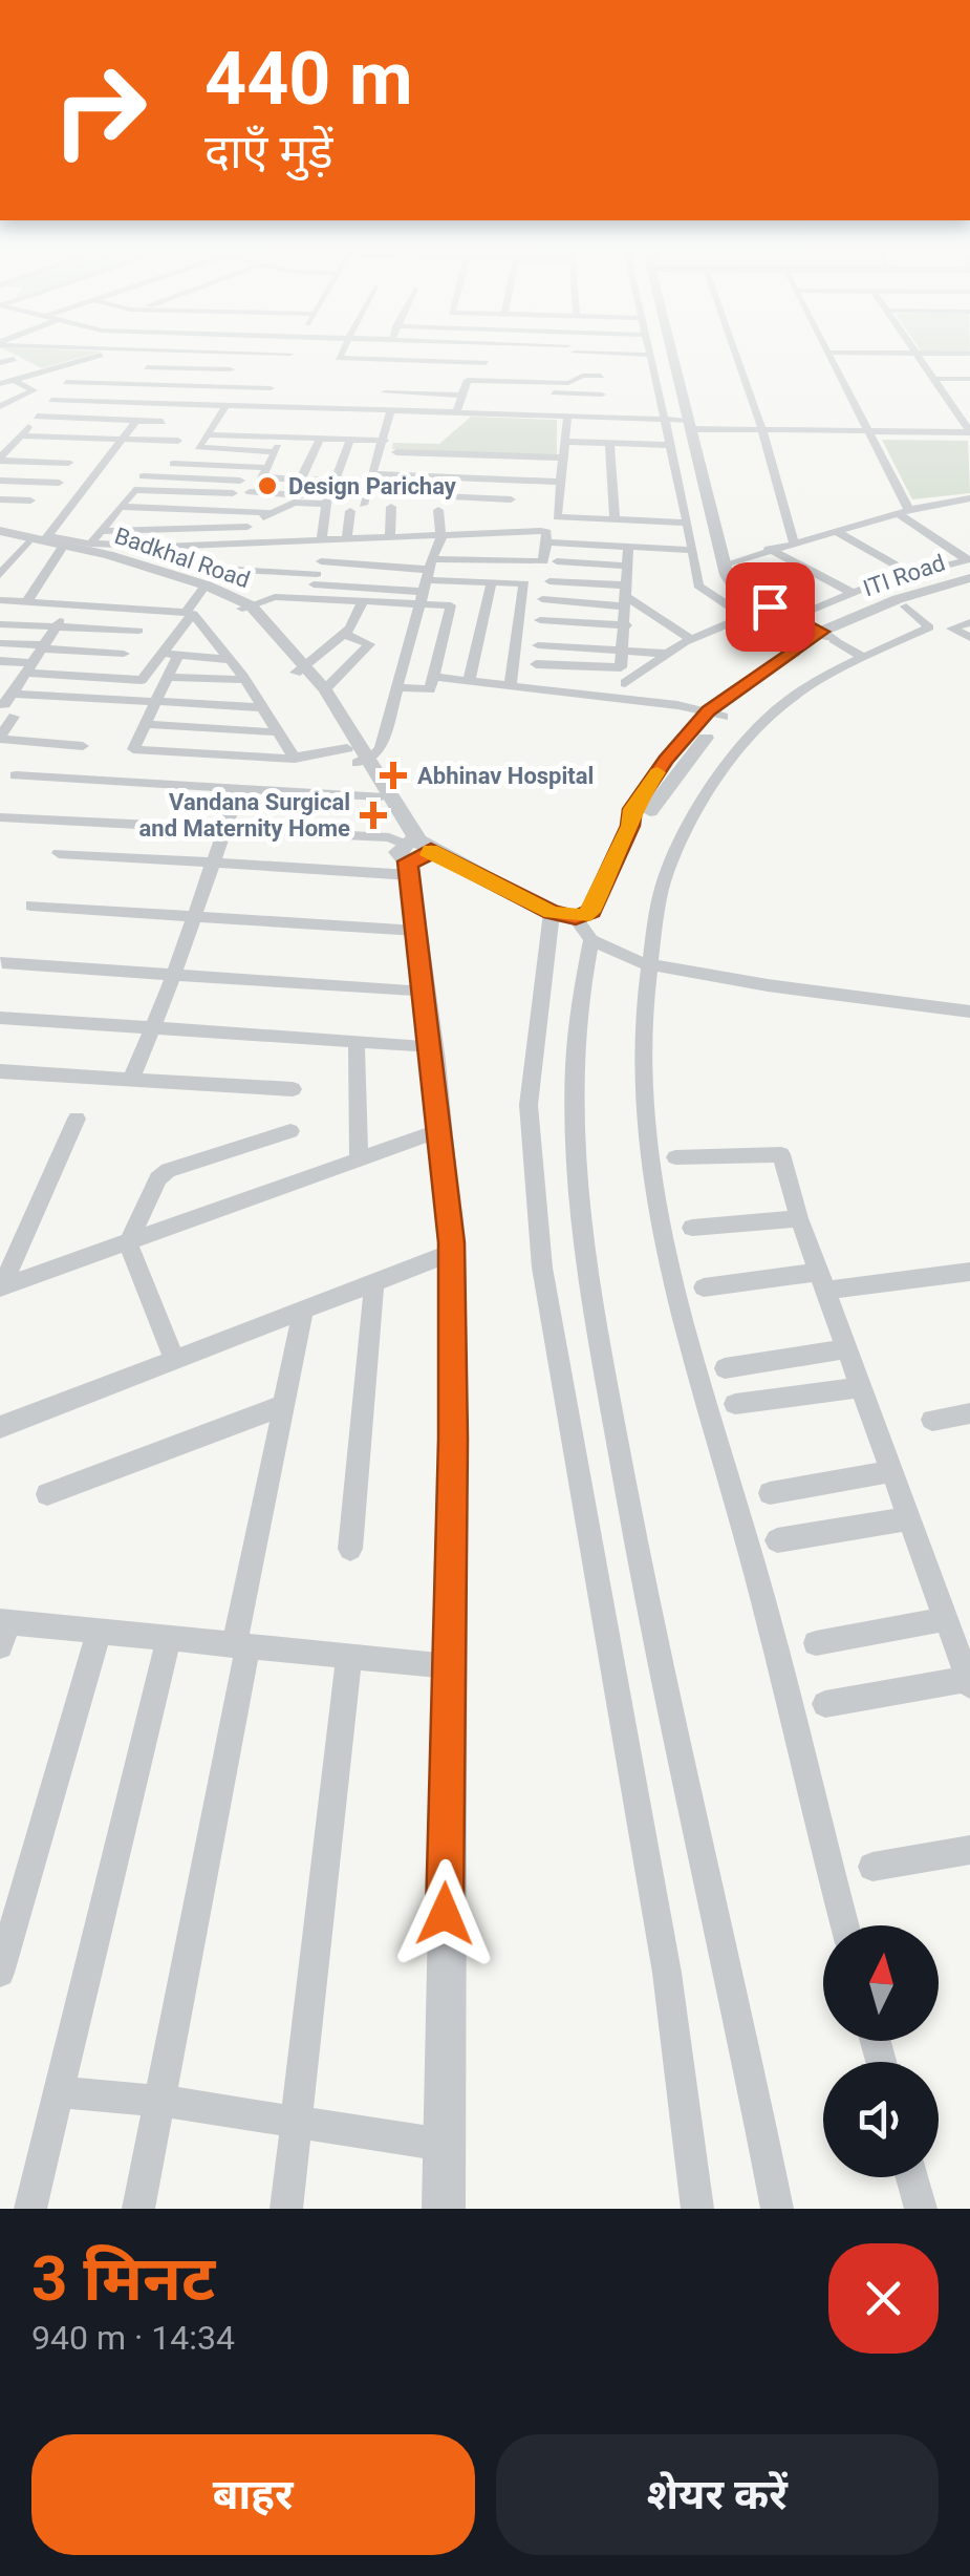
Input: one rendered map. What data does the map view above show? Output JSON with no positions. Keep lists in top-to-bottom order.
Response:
{
  "streets": {
    "street": ["Badkhal Road", "ITI Road"]
  },
  "places": {
    "other": ["Design Parichay"],
    "health": ["Abhinav Hospital", "Vandana Surgical and Maternity Home"]
  },
  "north": "top",
  "page": {
    "turn": ["440 m", "दाएँ मुड़ें"],
    "heading": ["3 मिनट", "940 m · 14:34"],
    "buttons": ["बाहर", "शेयर करें"]
  }
}
